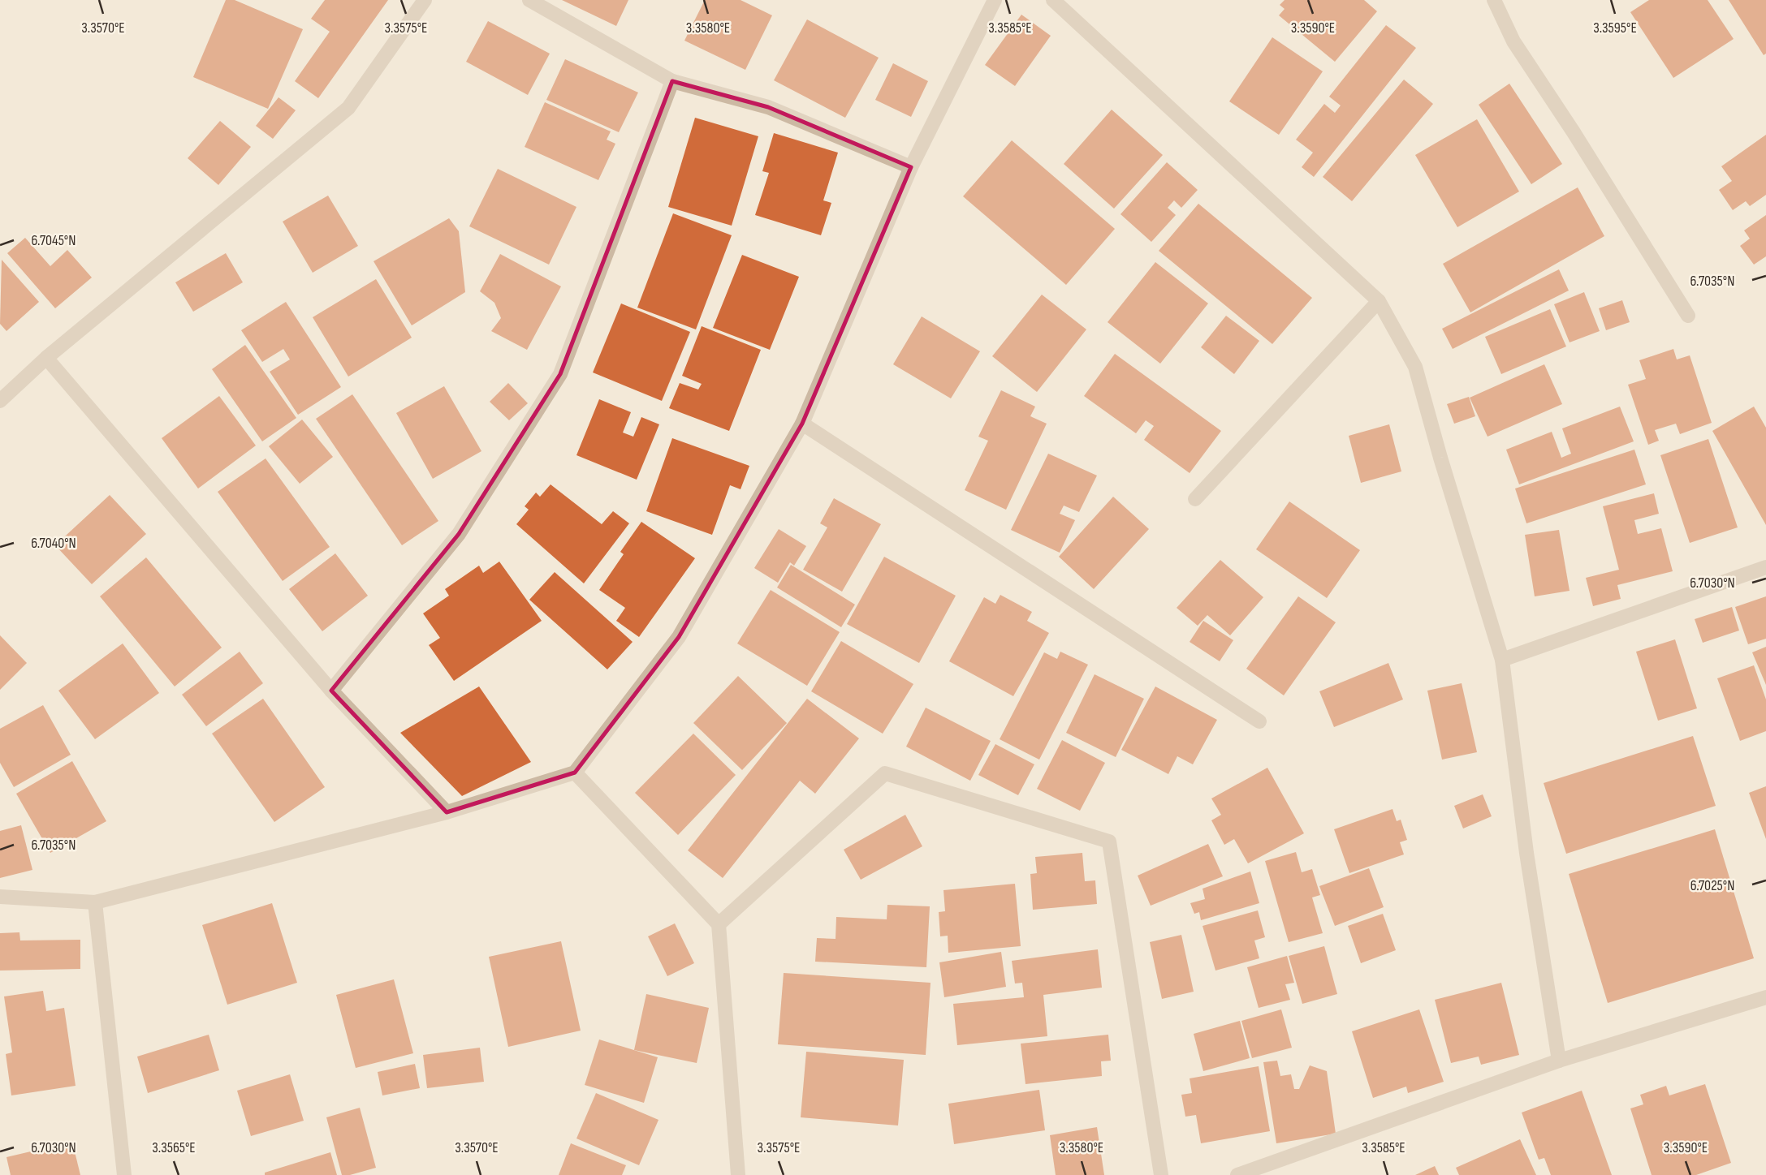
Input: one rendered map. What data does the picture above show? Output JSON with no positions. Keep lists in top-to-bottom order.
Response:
{
  "coordinates": [
    "3.3570°E",
    "3.3575°E",
    "3.3580°E",
    "3.3585°E",
    "3.3590°E",
    "3.3595°E",
    "6.7045°N",
    "6.7035°N",
    "6.7040°N",
    "6.7030°N",
    "6.7025°N",
    "3.3565°E"
  ]
}
